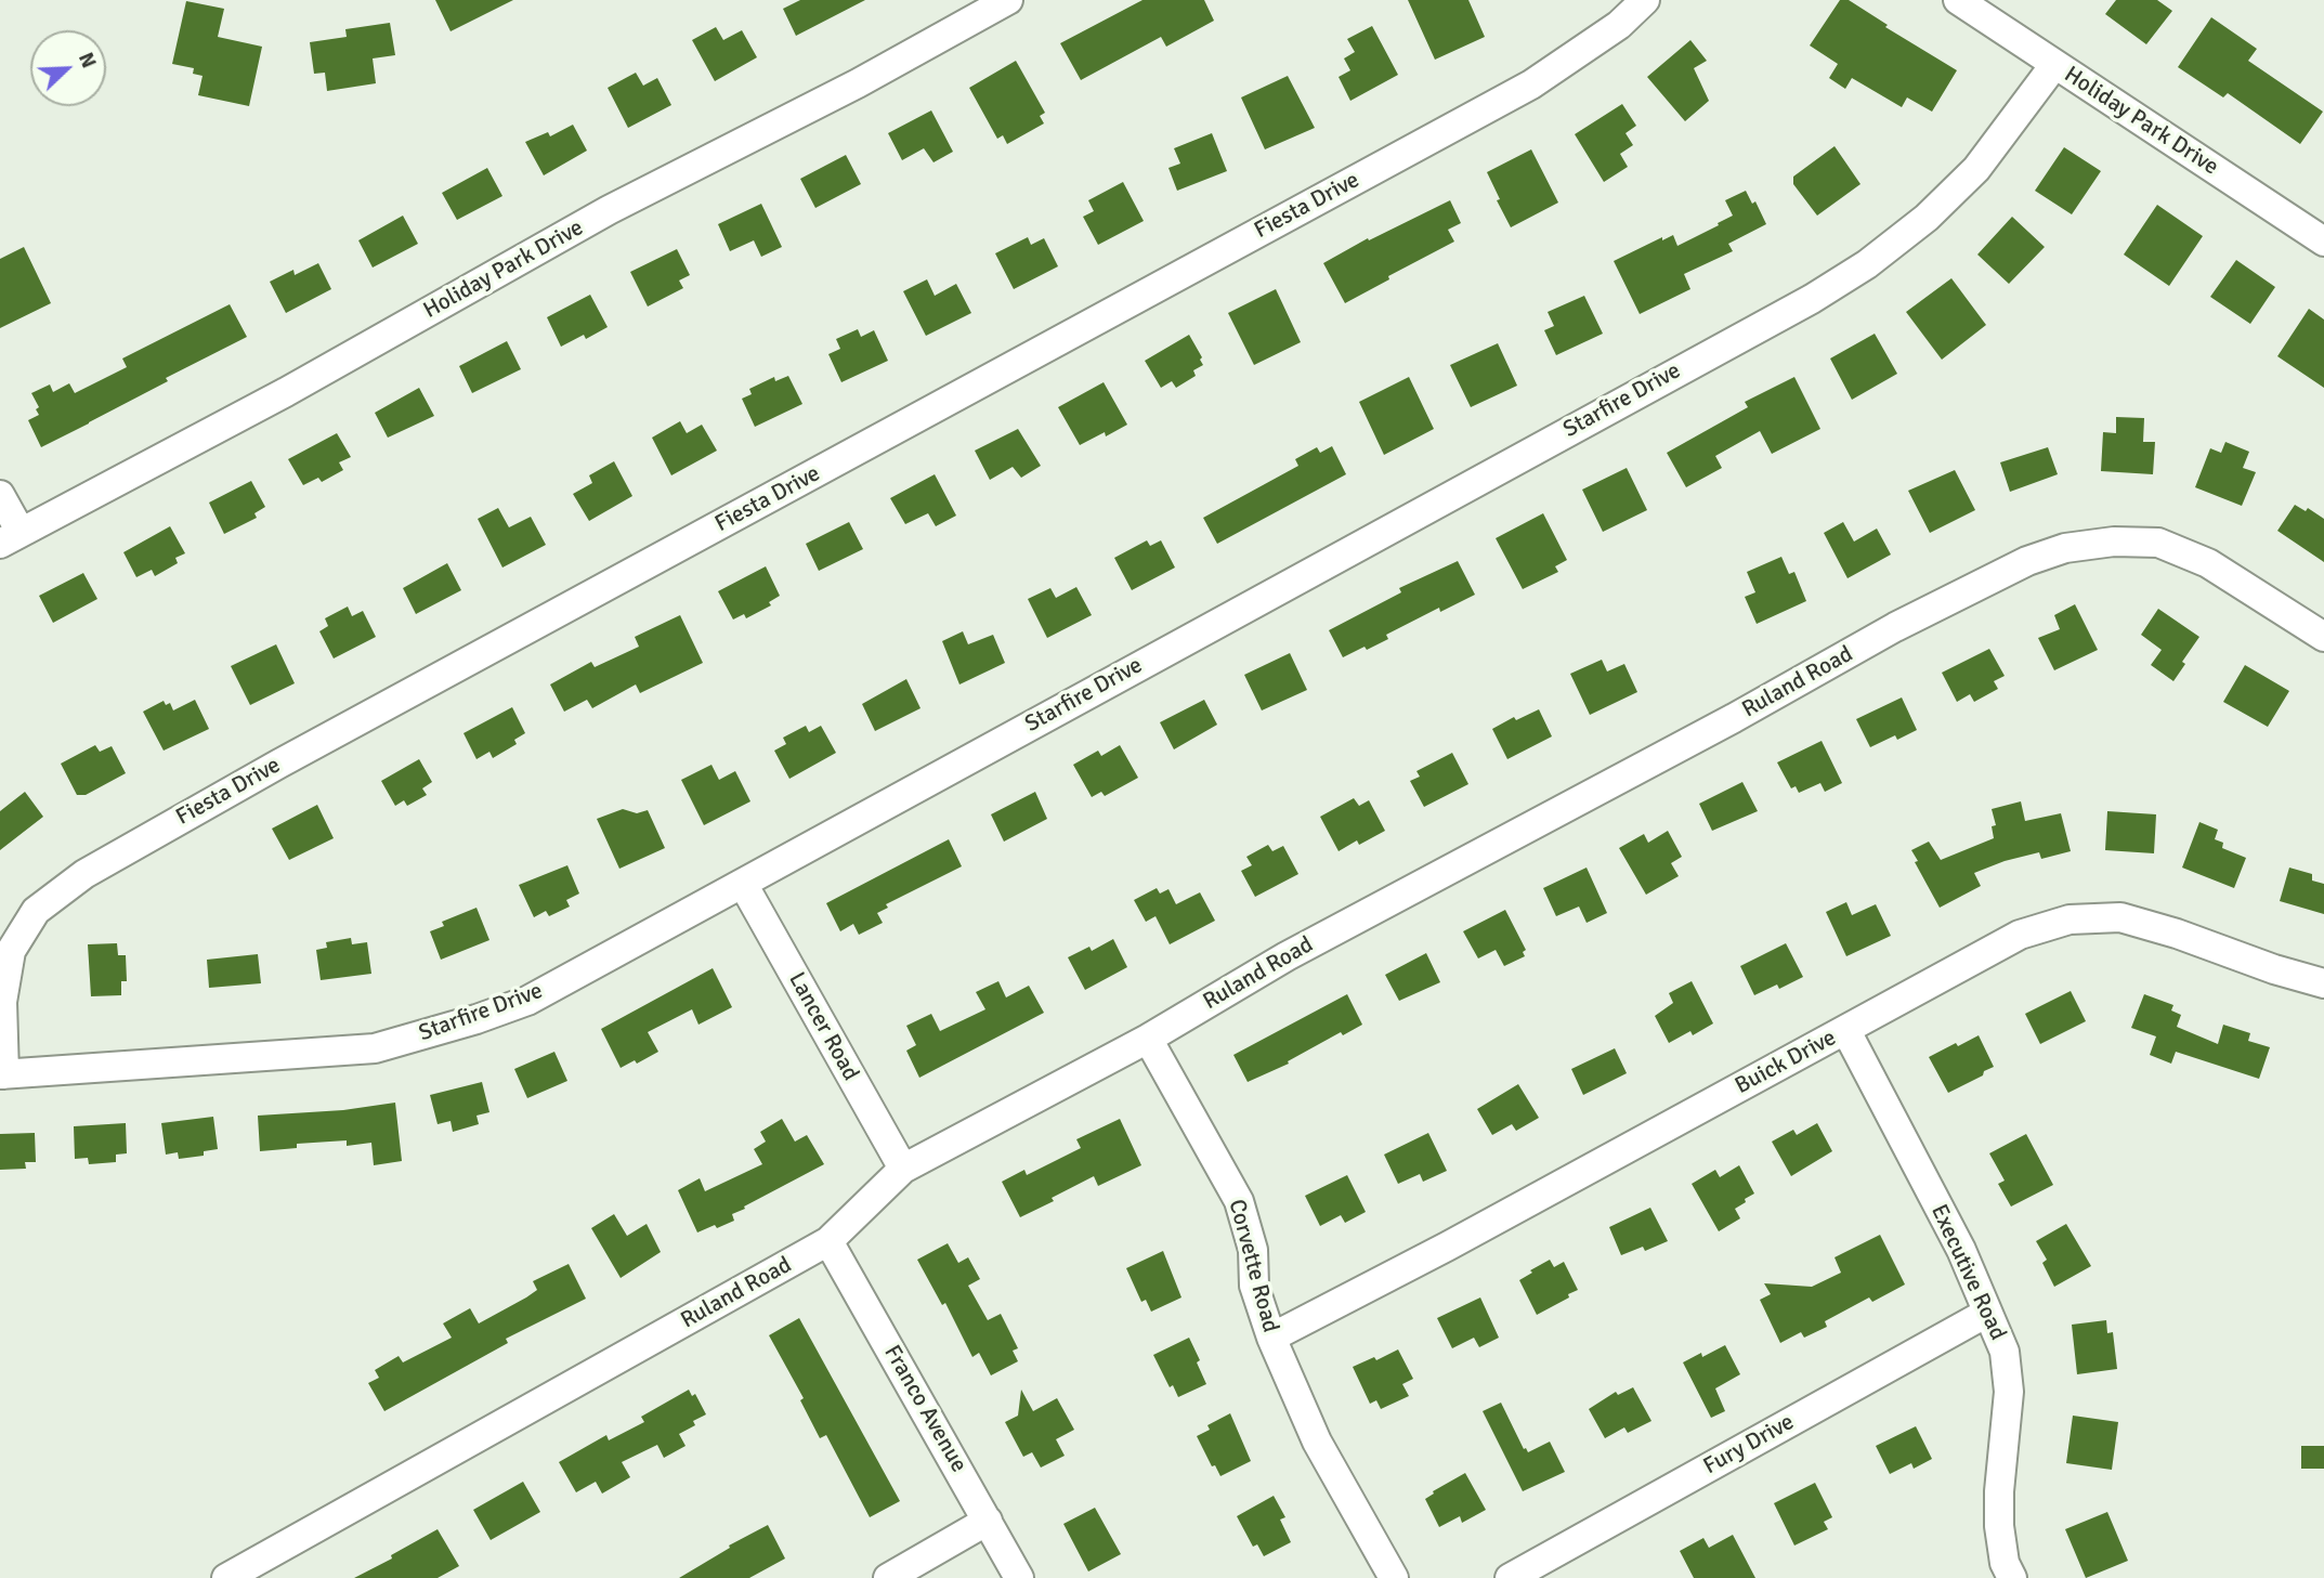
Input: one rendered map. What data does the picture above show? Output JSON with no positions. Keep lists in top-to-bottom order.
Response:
{
  "streets": {
    "street": [
      "Holiday Park Drive",
      "Fiesta Drive",
      "Starfire Drive",
      "Ruland Road",
      "Lancer Road",
      "Buick Drive",
      "Corvette Road",
      "Executive Road",
      "Franco Avenue",
      "Fury Drive"
    ]
  },
  "crossings": [
    ["Holiday Park Drive", "Starfire Drive"],
    ["Fiesta Drive", "Starfire Drive"],
    ["Starfire Drive", "Lancer Road"],
    ["Ruland Road", "Lancer Road"],
    ["Ruland Road", "Corvette Road"],
    ["Ruland Road", "Franco Avenue"],
    ["Buick Drive", "Corvette Road"],
    ["Buick Drive", "Executive Road"],
    ["Executive Road", "Fury Drive"]
  ],
  "north": "top right"
}
